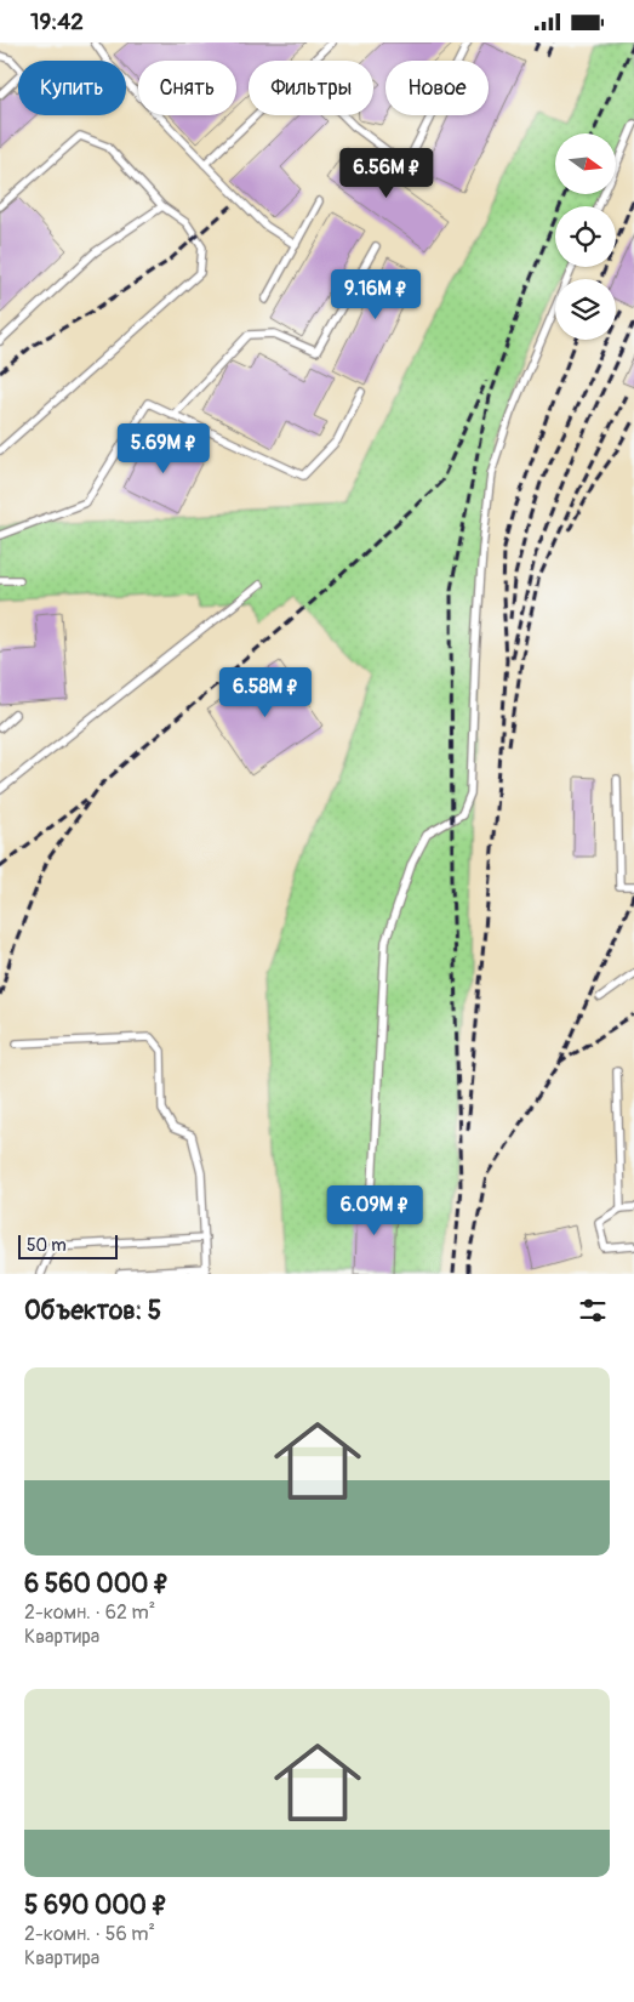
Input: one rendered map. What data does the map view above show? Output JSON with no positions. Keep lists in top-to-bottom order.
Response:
{
  "scale_bar": "50 m",
  "north": "right",
  "page": {
    "status": "19:42",
    "chip": [
      "Купить",
      "Снять",
      "Фильтры",
      "Новое"
    ],
    "price": [
      "6.56M ₽",
      "9.16M ₽",
      "5.69M ₽",
      "6.58M ₽",
      "6.09M ₽"
    ],
    "scale": "50 m",
    "heading": "Объектов: 5",
    "list": [
      {
        "name": "6 560 000 ₽",
        "note": "2-комн. · 62 m² · Квартира"
      },
      {
        "name": "5 690 000 ₽",
        "note": "2-комн. · 56 m² · Квартира"
      }
    ]
  }
}
